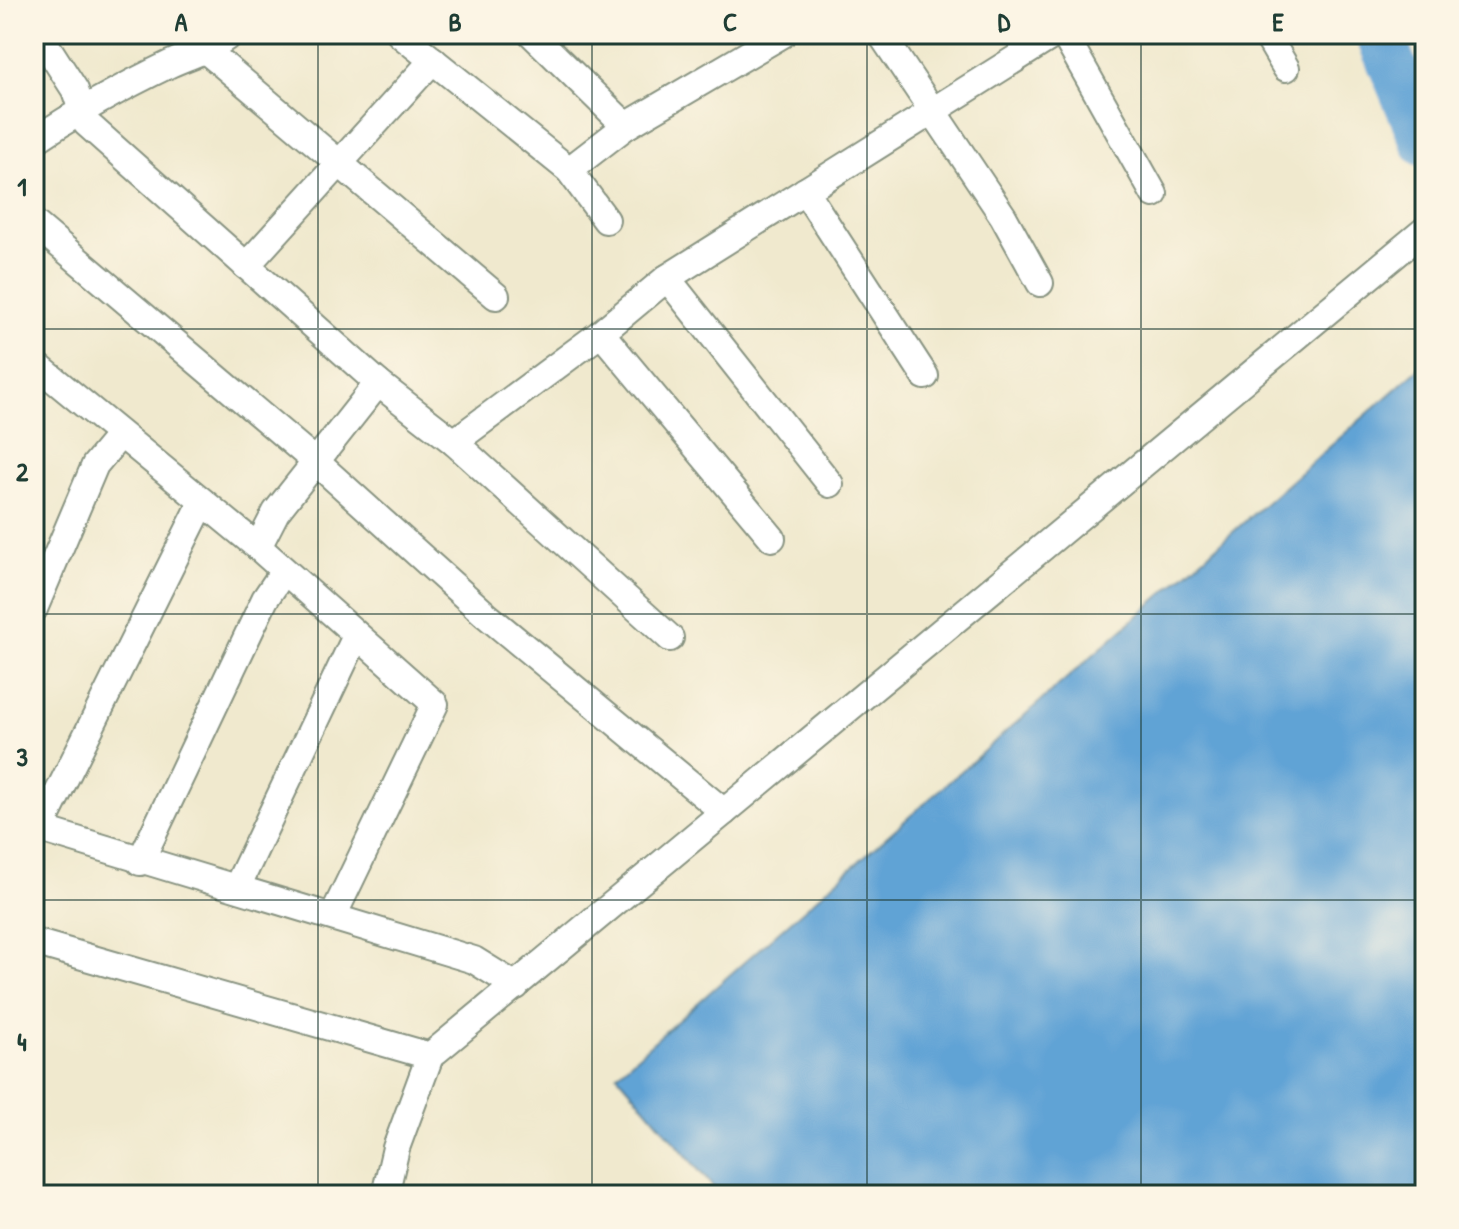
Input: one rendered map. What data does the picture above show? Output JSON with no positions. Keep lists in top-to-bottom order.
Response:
{
  "grid": {
    "columns": [
      "A",
      "B",
      "C",
      "D",
      "E"
    ],
    "rows": [
      "1",
      "2",
      "3",
      "4"
    ]
  }
}
